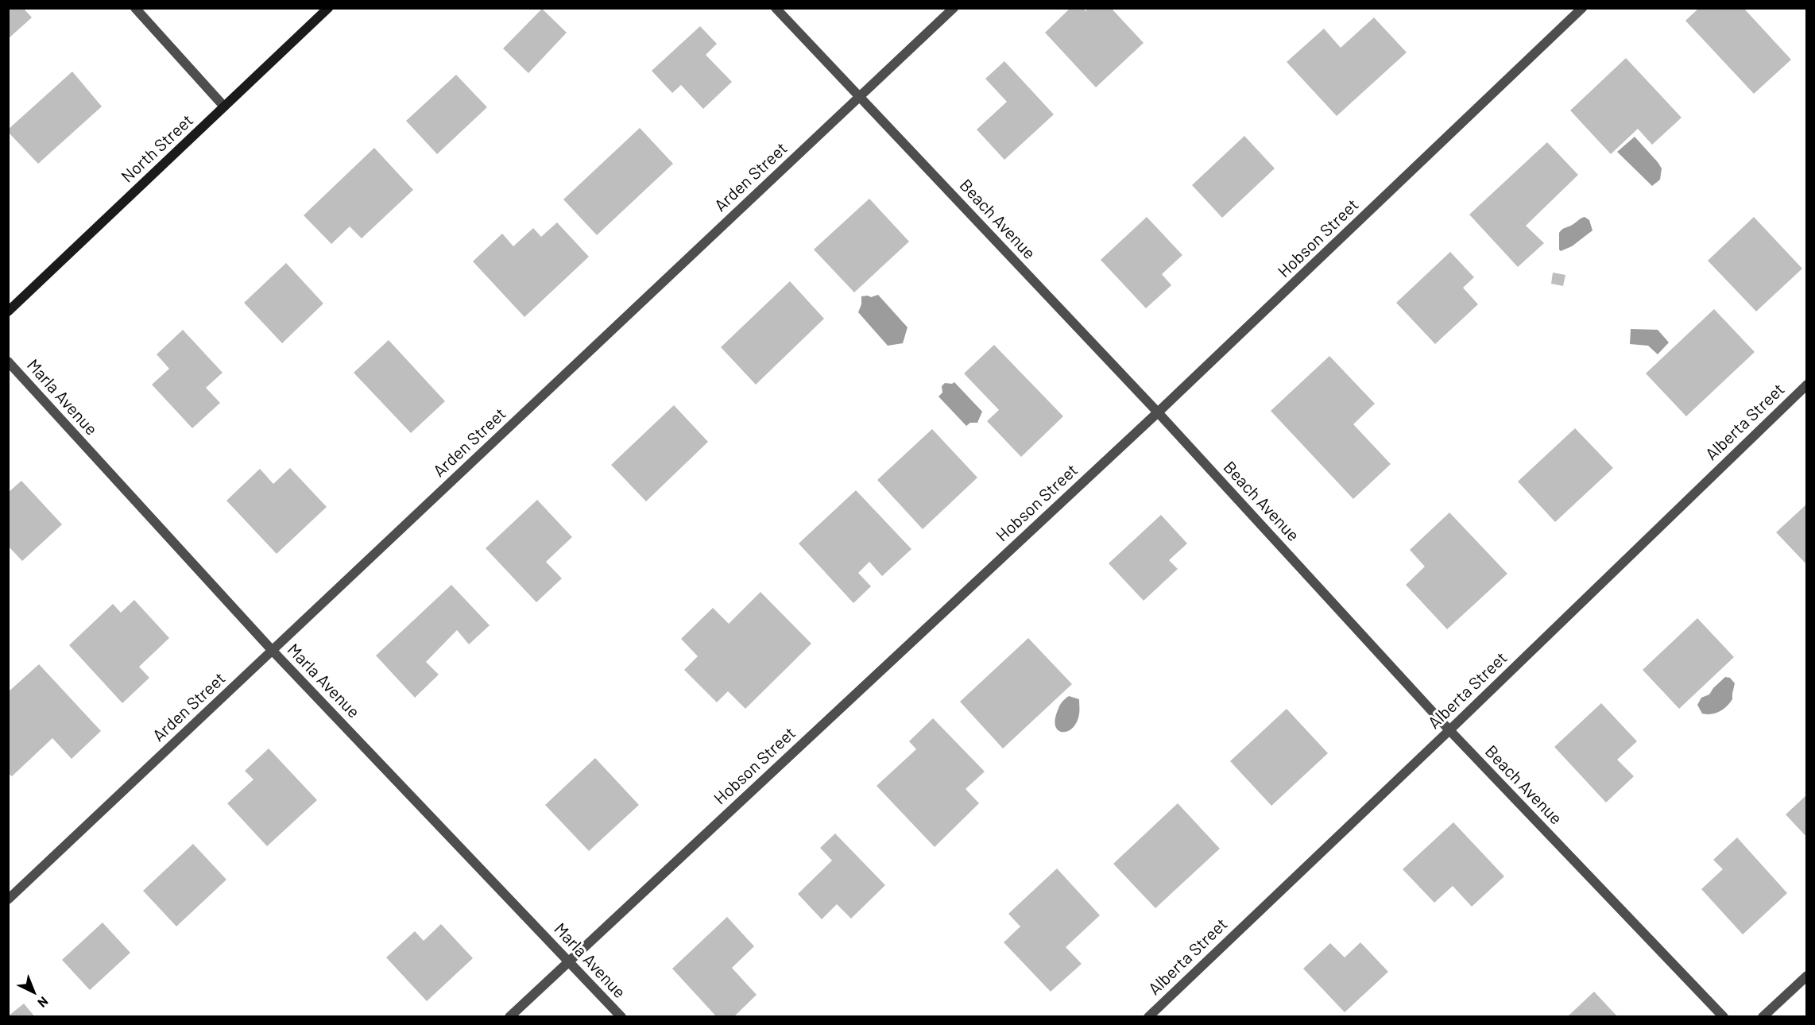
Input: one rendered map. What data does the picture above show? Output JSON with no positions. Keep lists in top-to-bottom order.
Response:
{
  "streets": {
    "street": [
      "North Street",
      "Arden Street",
      "Beach Avenue",
      "Hobson Street",
      "Marla Avenue",
      "Alberta Street"
    ]
  },
  "crossings": [
    ["Arden Street", "Beach Avenue"],
    ["Arden Street", "Marla Avenue"],
    ["Beach Avenue", "Hobson Street"],
    ["Beach Avenue", "Alberta Street"],
    ["Hobson Street", "Marla Avenue"]
  ],
  "north": "bottom right"
}
